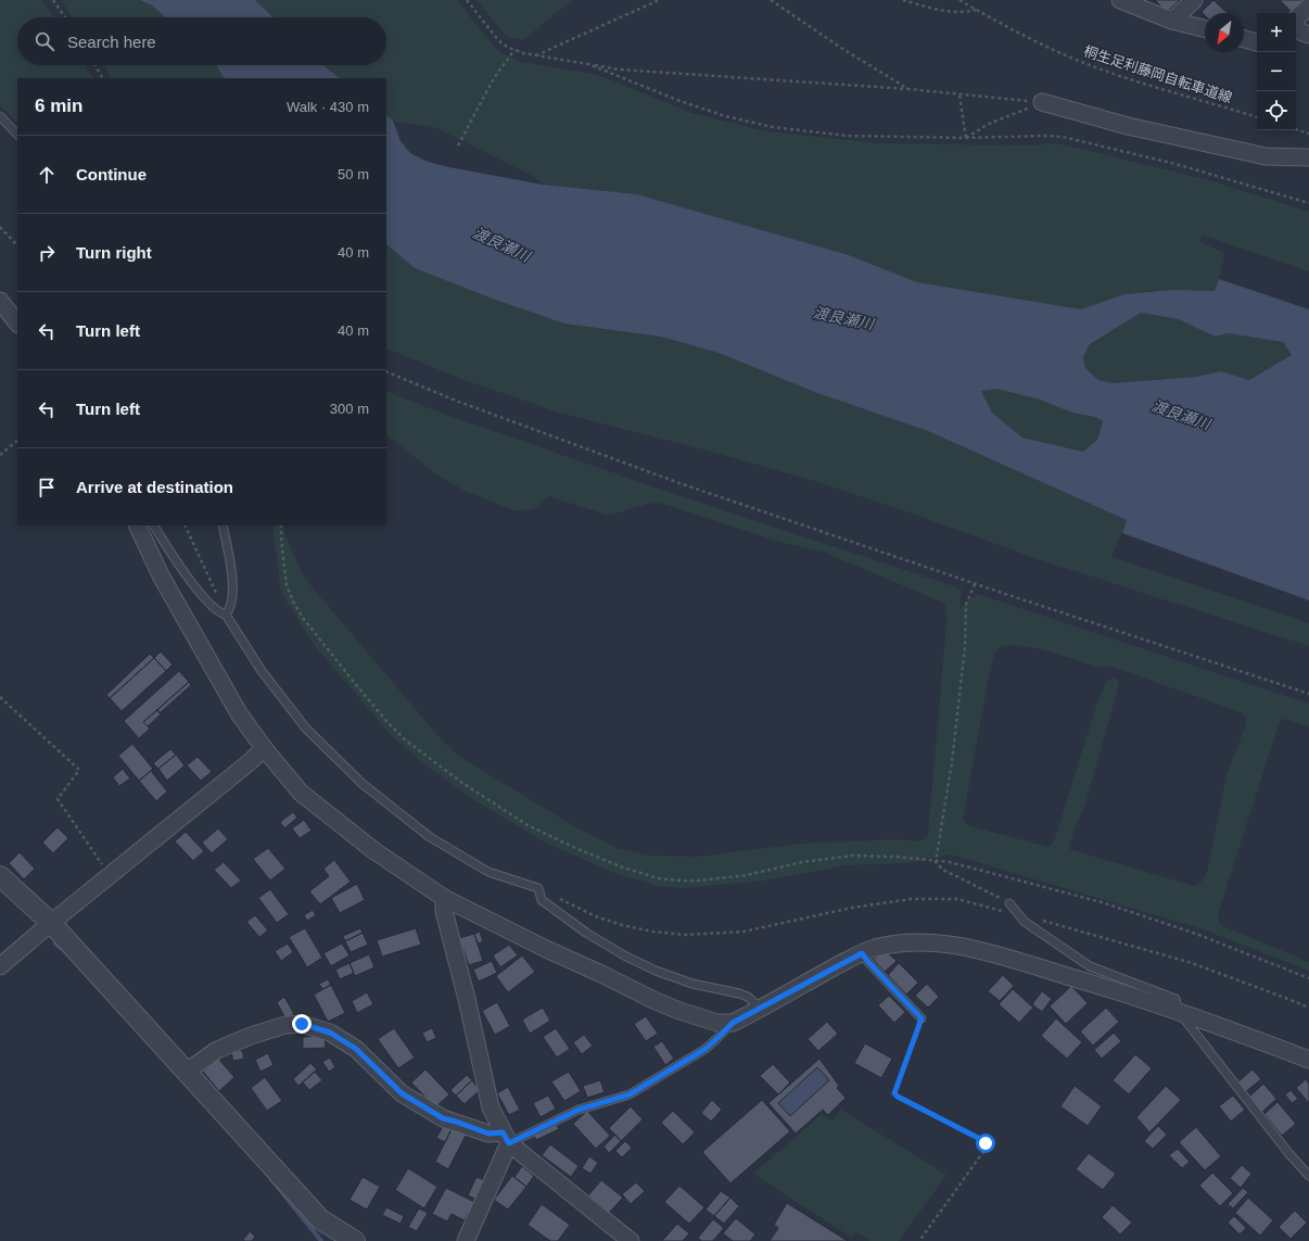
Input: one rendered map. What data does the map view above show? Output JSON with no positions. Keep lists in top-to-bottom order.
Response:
{
  "streets": {
    "path": ["桐生足利藤岡自転車道線"]
  },
  "water": ["渡良瀬川"],
  "north": "bottom left",
  "page": {
    "map_buttons": ["+", "−"],
    "search": "Search here",
    "heading": ["6 min", "Walk · 430 m"],
    "list": [
      ["Continue", "50 m"],
      ["Turn right", "40 m"],
      ["Turn left", "40 m"],
      ["Turn left", "300 m"],
      "Arrive at destination"
    ]
  }
}
